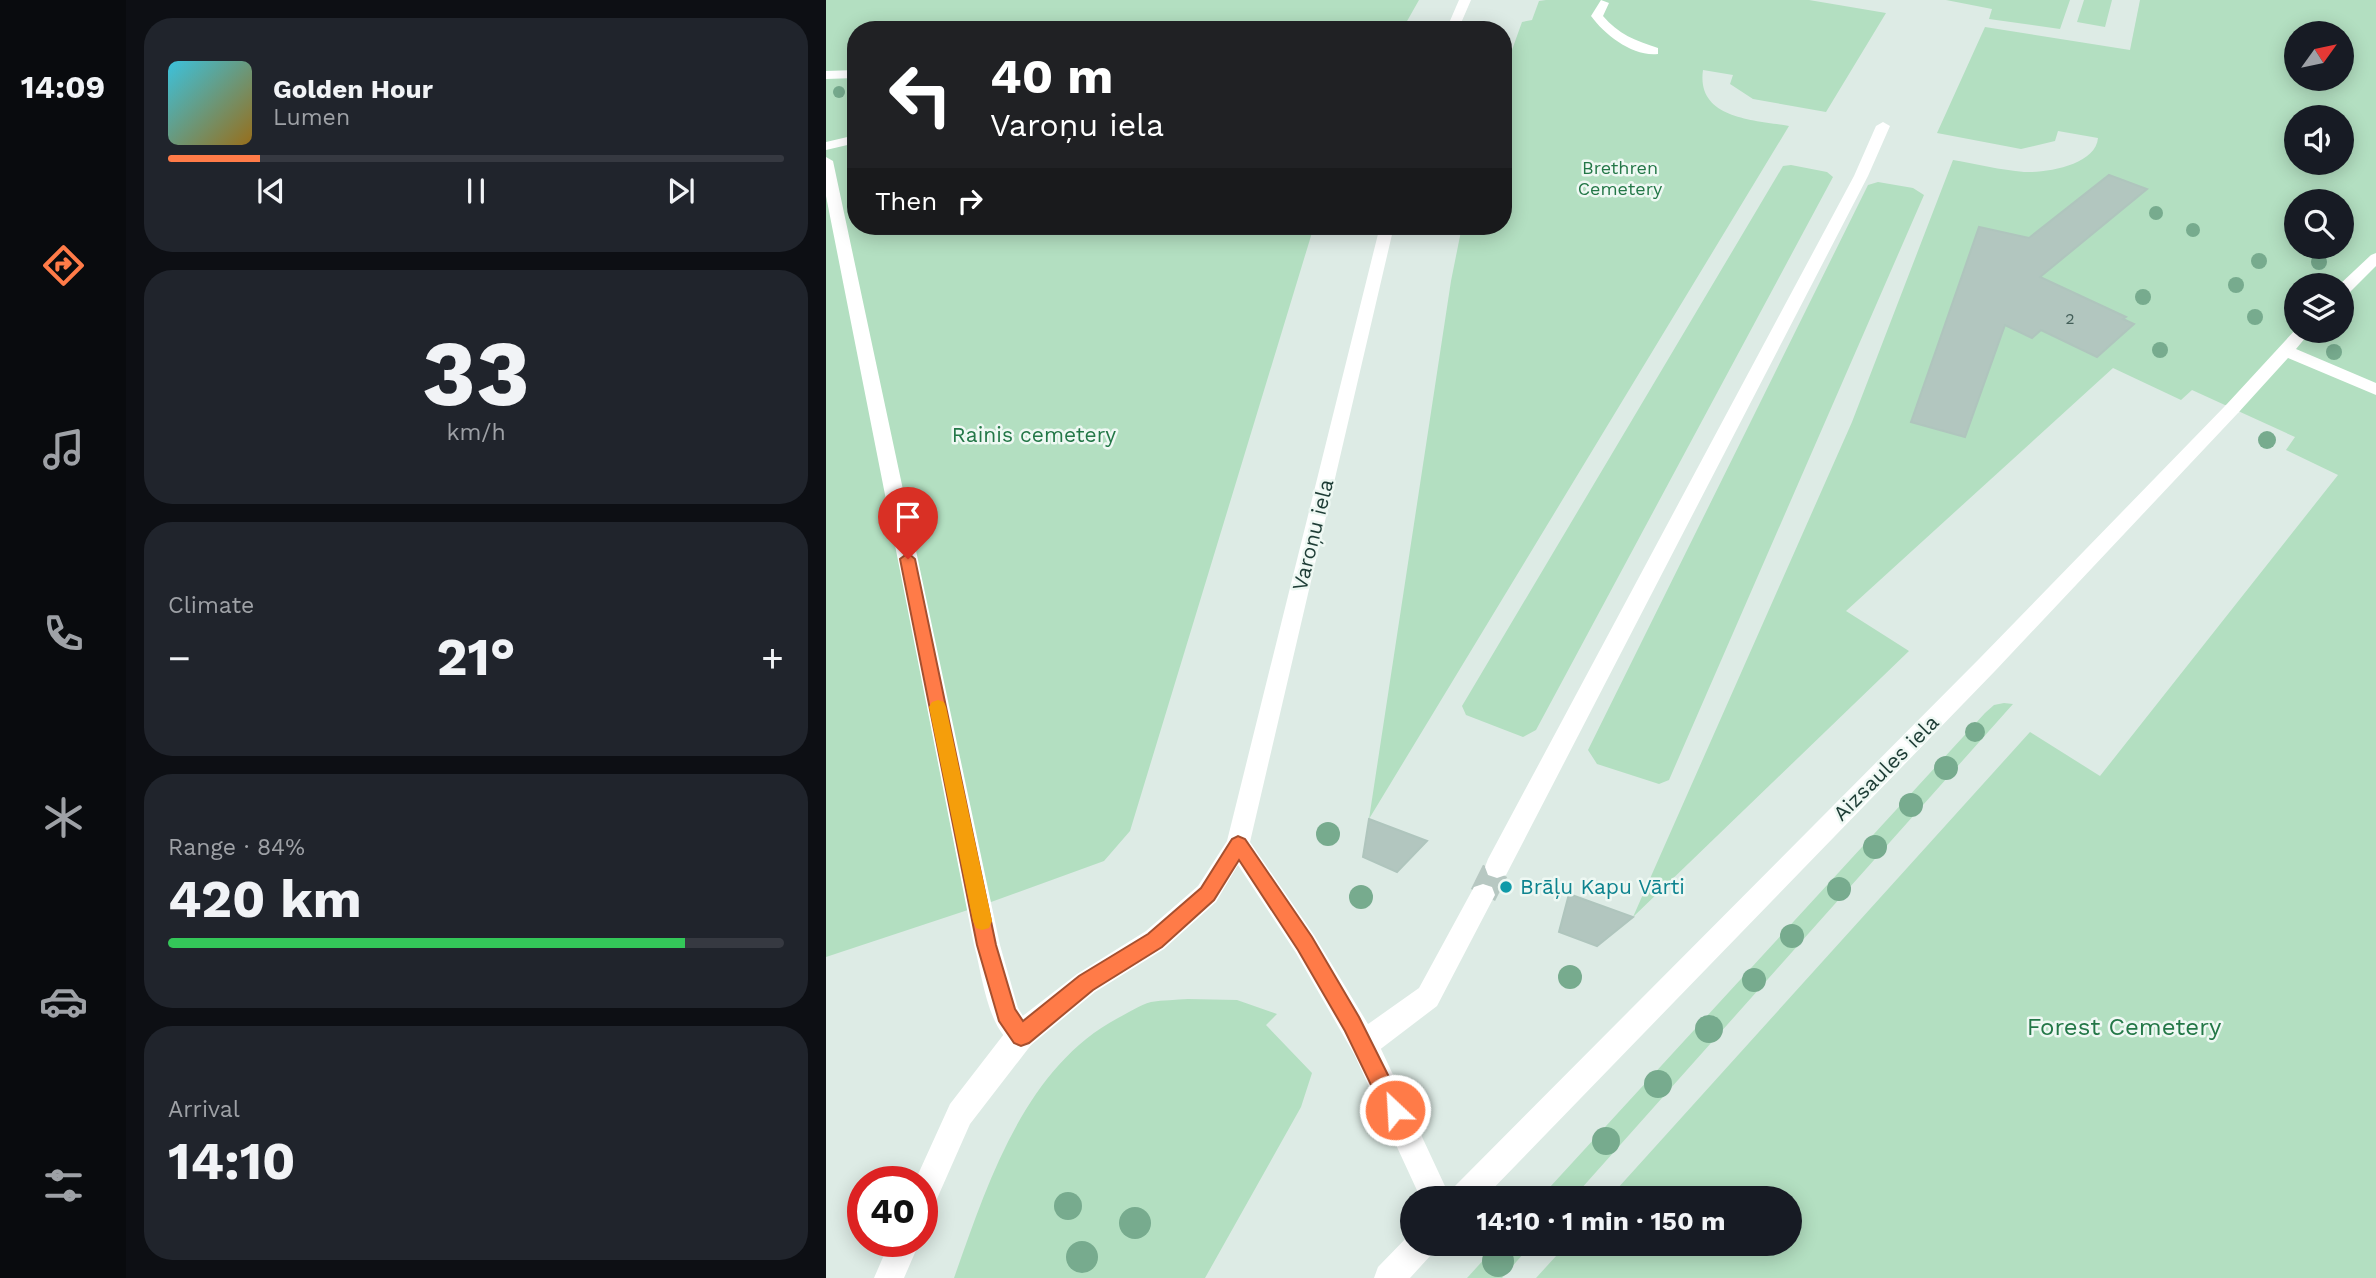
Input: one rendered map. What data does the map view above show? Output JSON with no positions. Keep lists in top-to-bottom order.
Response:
{
  "streets": {
    "street": ["Varoņu iela", "Aizsaules iela"]
  },
  "parks": ["Brethren Cemetery", "Rainis cemetery", "Forest Cemetery"],
  "places": ["Brāļu Kapu Vārti"],
  "house_numbers": ["2"],
  "north": "top right",
  "page": {
    "tabs": "14:09",
    "turn": ["40 m", "Varoņu iela"],
    "song": ["Golden Hour", "Lumen"],
    "then": "Then",
    "tile": [
      ["33", "km/h"],
      "Climate",
      ["Range · 84%", "420 km"],
      ["Arrival", "14:10"]
    ],
    "heat": ["−", "21°", "+"],
    "limit": "40",
    "trip": "14:10 · 1 min · 150 m"
  }
}
